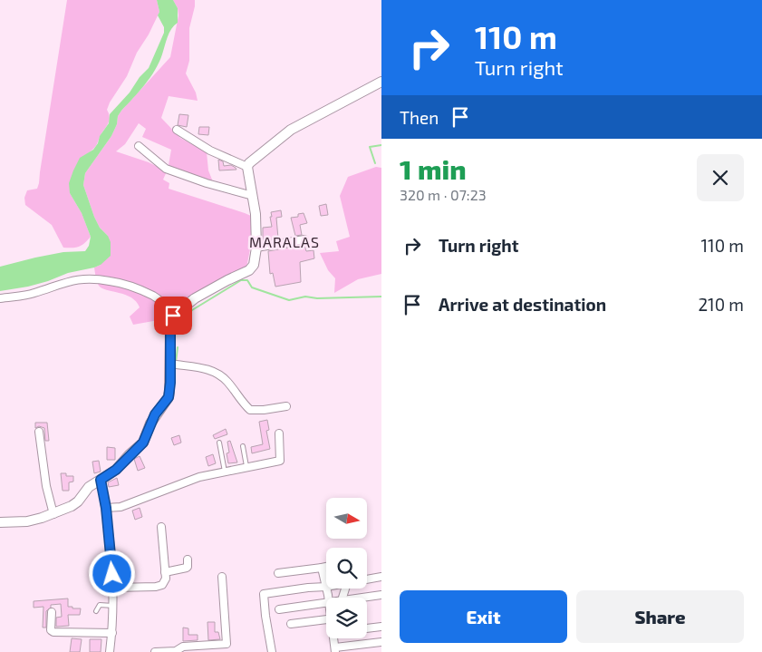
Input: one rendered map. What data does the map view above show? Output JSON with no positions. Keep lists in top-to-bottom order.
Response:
{
  "districts": ["MARALAS"],
  "north": "right",
  "page": {
    "turn": ["110 m", "Turn right"],
    "then": "Then",
    "heading": ["1 min", "320 m · 07:23"],
    "list": [
      {
        "name": "Turn right",
        "value": "110 m"
      },
      {
        "name": "Arrive at destination",
        "value": "210 m"
      }
    ],
    "buttons": ["Exit", "Share"]
  }
}
